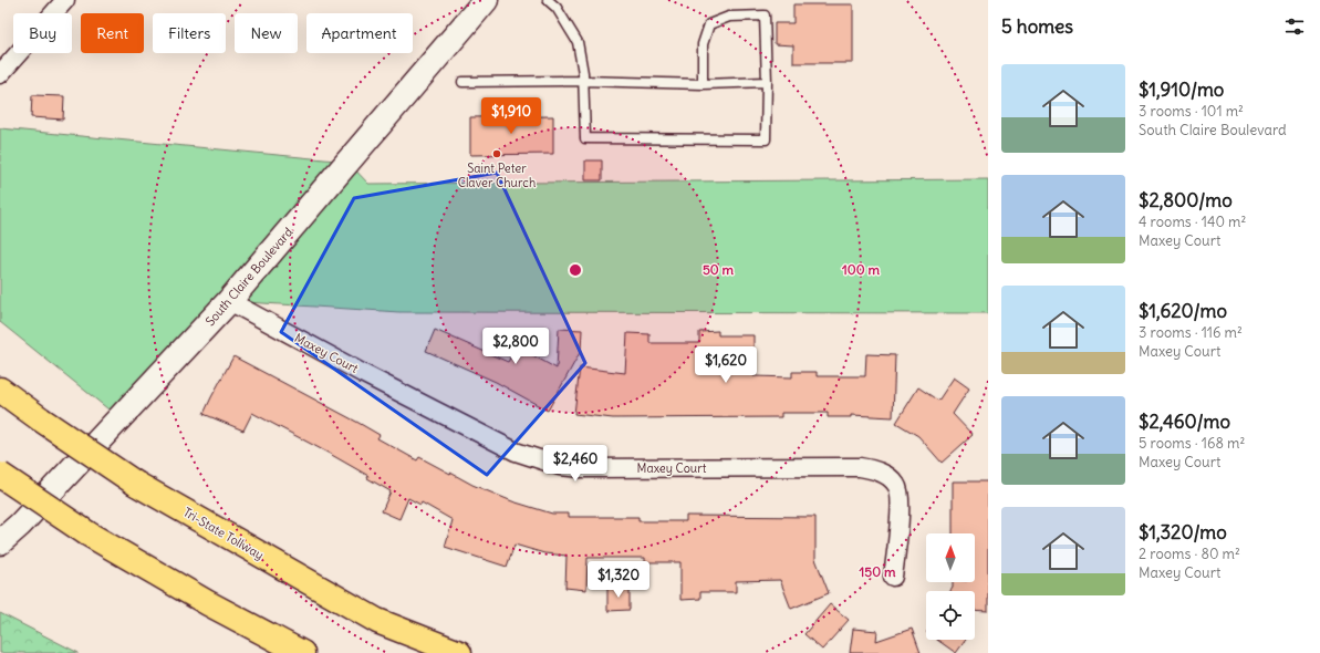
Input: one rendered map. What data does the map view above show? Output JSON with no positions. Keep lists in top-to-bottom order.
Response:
{
  "streets": {
    "highway": ["Tri-State Tollway"],
    "street": ["South Claire Boulevard", "Maxey Court"]
  },
  "crossings": [
    ["South Claire Boulevard", "Maxey Court"]
  ],
  "places": ["Saint Peter Claver Church"],
  "north": "top",
  "page": {
    "heading": "5 homes",
    "chip": [
      "Buy",
      "Rent",
      "Filters",
      "New",
      "Apartment"
    ],
    "list": [
      {
        "name": "$1,910/mo",
        "note": "3 rooms · 101 m² · South Claire Boulevard"
      },
      {
        "name": "$2,800/mo",
        "note": "4 rooms · 140 m² · Maxey Court"
      },
      {
        "name": "$1,620/mo",
        "note": "3 rooms · 116 m² · Maxey Court"
      },
      {
        "name": "$2,460/mo",
        "note": "5 rooms · 168 m² · Maxey Court"
      },
      {
        "name": "$1,320/mo",
        "note": "2 rooms · 80 m² · Maxey Court"
      }
    ],
    "price": [
      "$1,910",
      "$2,800",
      "$1,620",
      "$2,460",
      "$1,320"
    ]
  },
  "rings": ["50 m", "100 m", "150 m"]
}
